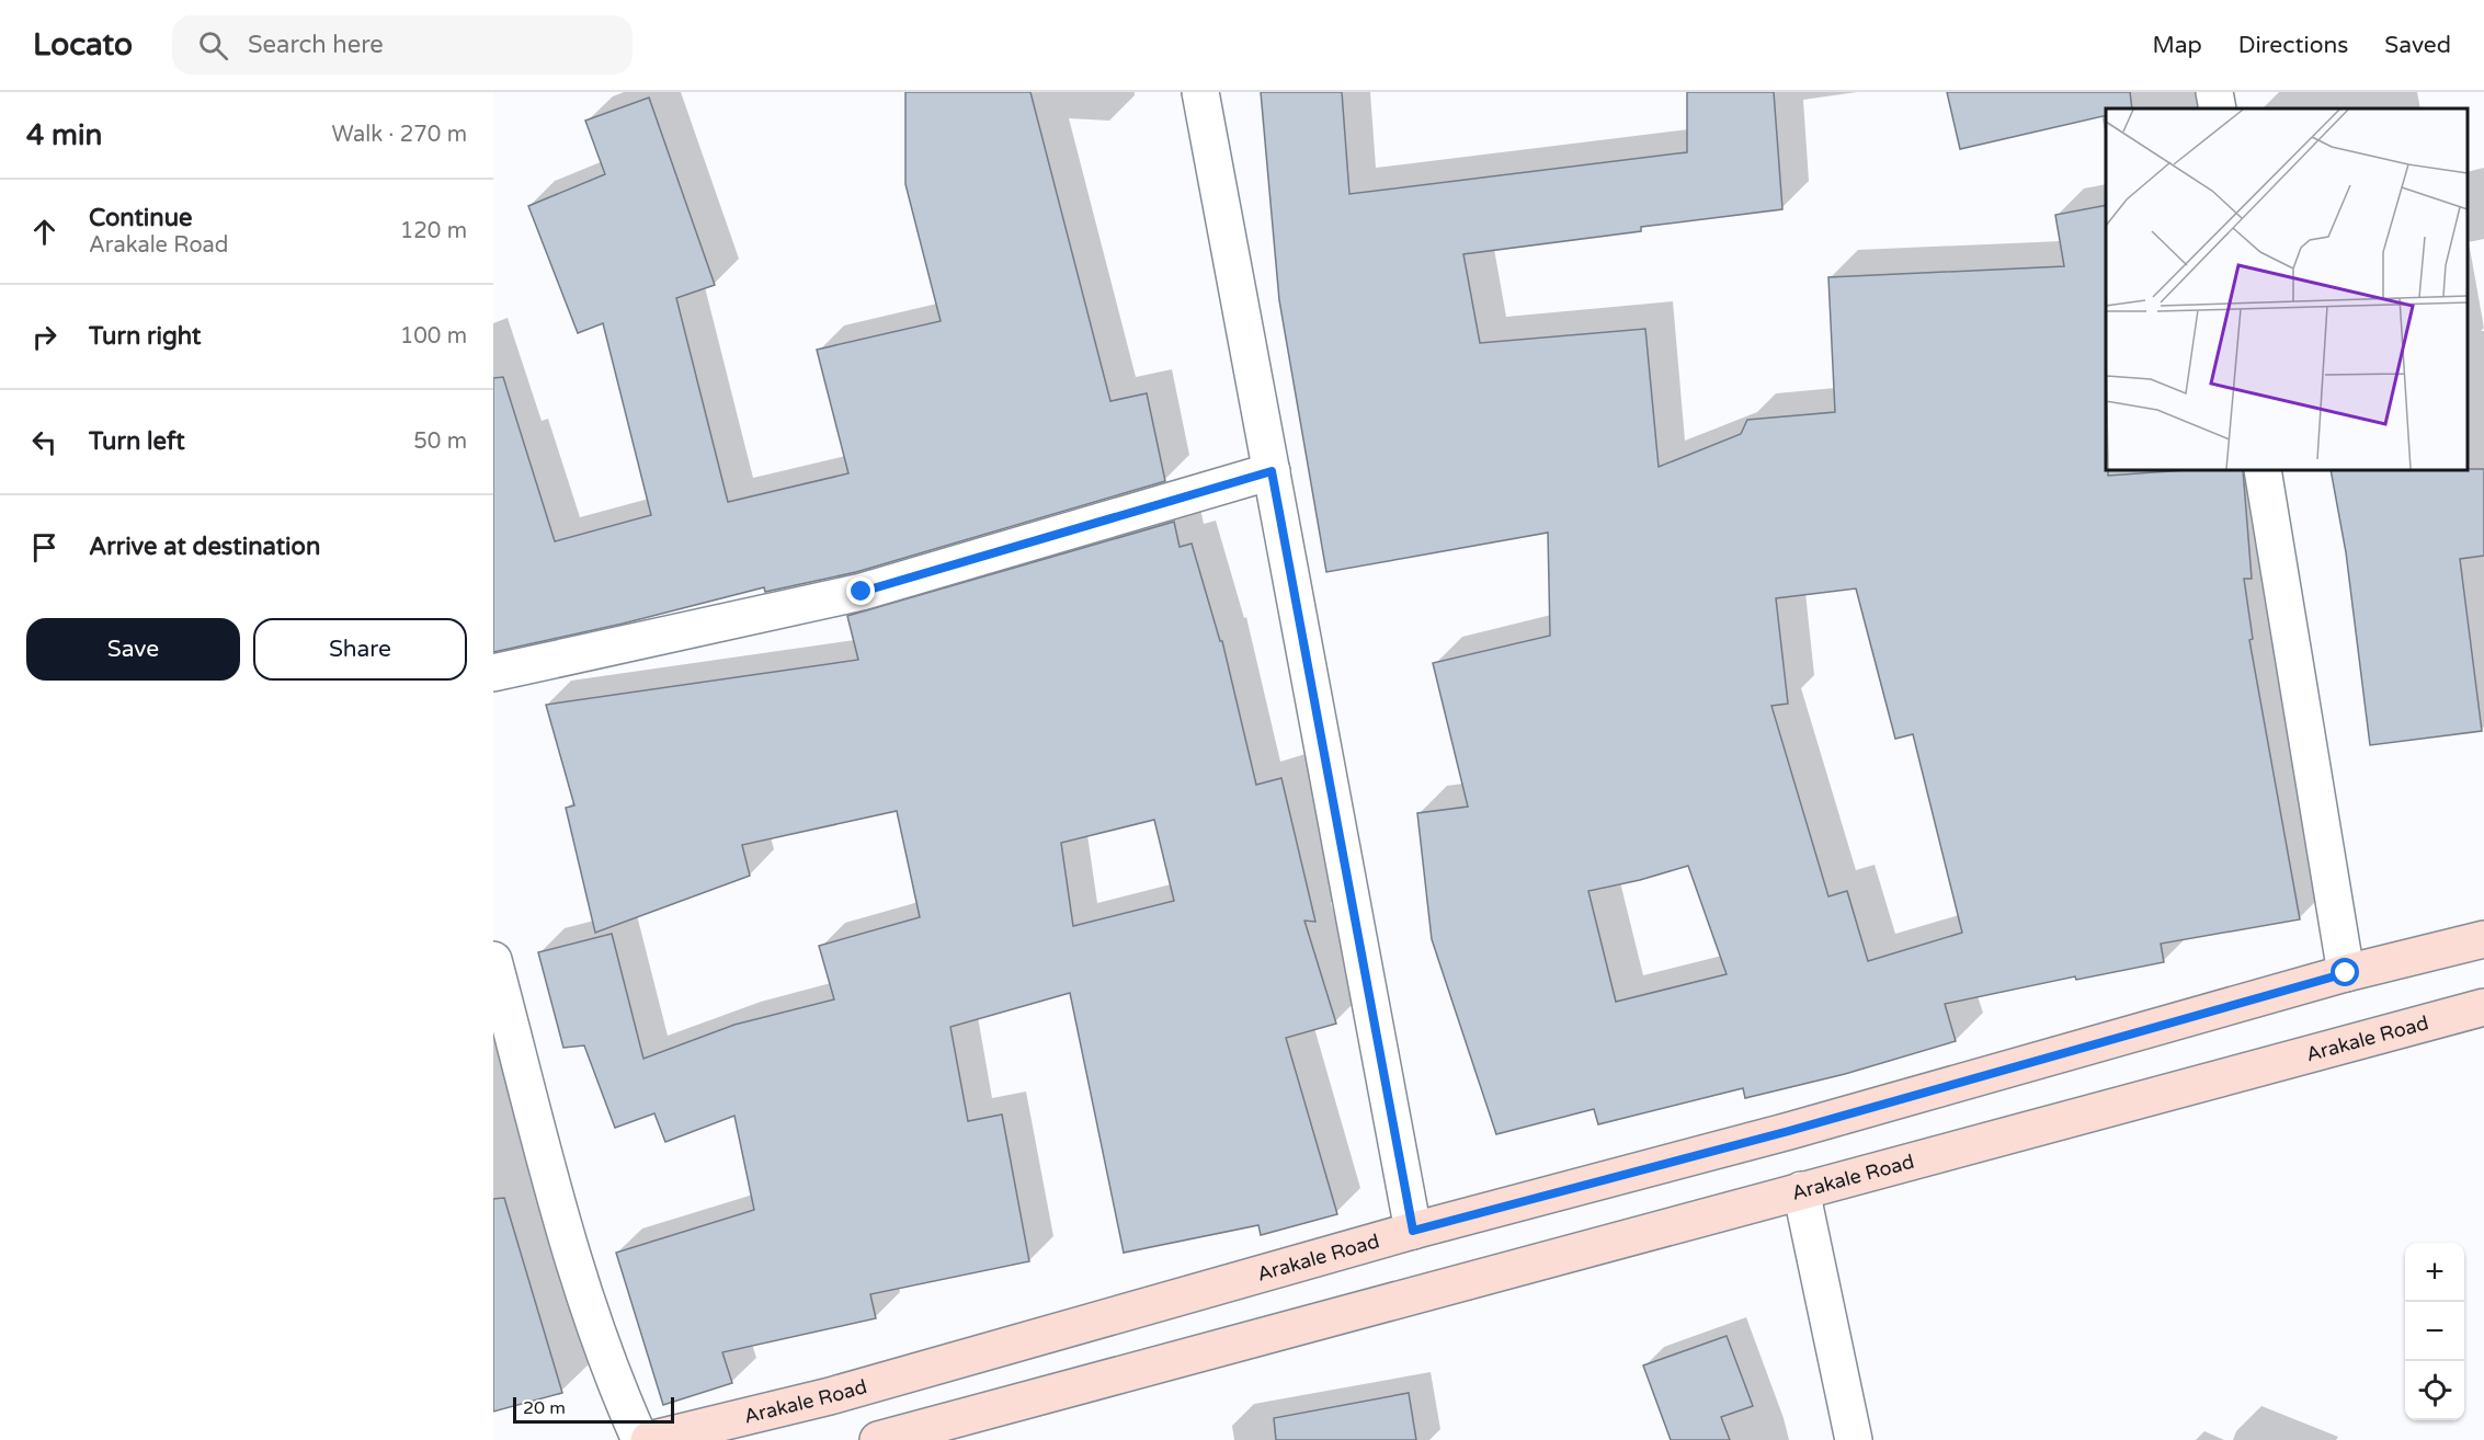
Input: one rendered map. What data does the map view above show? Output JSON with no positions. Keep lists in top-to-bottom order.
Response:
{
  "streets": {
    "main road": ["Arakale Road"]
  },
  "scale_bar": "20 m",
  "page": {
    "header": "Locato",
    "search": "Search here",
    "nav": ["Map", "Directions", "Saved"],
    "heading": ["4 min", "Walk · 270 m"],
    "list": [
      ["Continue", "Arakale Road", "120 m"],
      ["Turn right", "100 m"],
      ["Turn left", "50 m"],
      "Arrive at destination"
    ],
    "buttons": ["Save", "Share"],
    "map_buttons": ["+", "−"],
    "scale": "20 m"
  }
}
